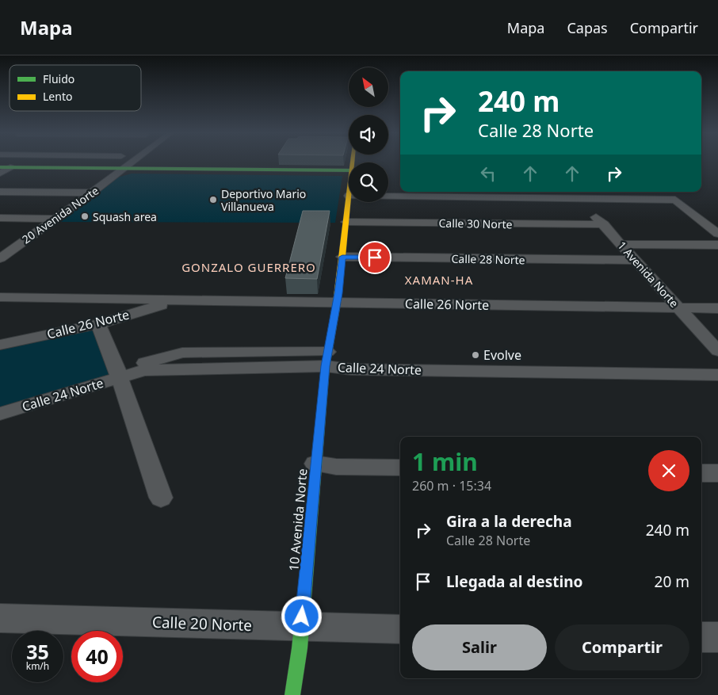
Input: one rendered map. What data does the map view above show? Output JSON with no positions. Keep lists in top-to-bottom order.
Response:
{
  "streets": {
    "street": [
      "20 Avenida Norte",
      "Calle 30 Norte",
      "Calle 28 Norte",
      "1 Avenida Norte",
      "Calle 26 Norte",
      "Calle 24 Norte",
      "10 Avenida Norte",
      "Calle 20 Norte"
    ]
  },
  "crossings": [
    ["Calle 30 Norte", "1 Avenida Norte"],
    ["Calle 30 Norte", "10 Avenida Norte"],
    ["Calle 28 Norte", "1 Avenida Norte"],
    ["Calle 28 Norte", "10 Avenida Norte"],
    ["1 Avenida Norte", "Calle 26 Norte"],
    ["Calle 26 Norte", "10 Avenida Norte"],
    ["Calle 24 Norte", "10 Avenida Norte"],
    ["10 Avenida Norte", "Calle 20 Norte"]
  ],
  "districts": ["GONZALO GUERRERO", "XAMAN-HA"],
  "places": ["Deportivo Mario Villanueva", "Squash area", "Evolve"],
  "legend": ["Fluido", "Lento"],
  "north": "top left",
  "page": {
    "header": "Mapa",
    "nav": ["Mapa", "Capas", "Compartir"],
    "turn": ["240 m", "Calle 28 Norte"],
    "heading": ["1 min", "260 m · 15:34"],
    "list": [
      {
        "name": "Gira a la derecha",
        "note": "Calle 28 Norte",
        "value": "240 m"
      },
      {
        "name": "Llegada al destino",
        "value": "20 m"
      }
    ],
    "buttons": ["Salir", "Compartir"],
    "speed": "35 km/h",
    "limit": "40"
  }
}
